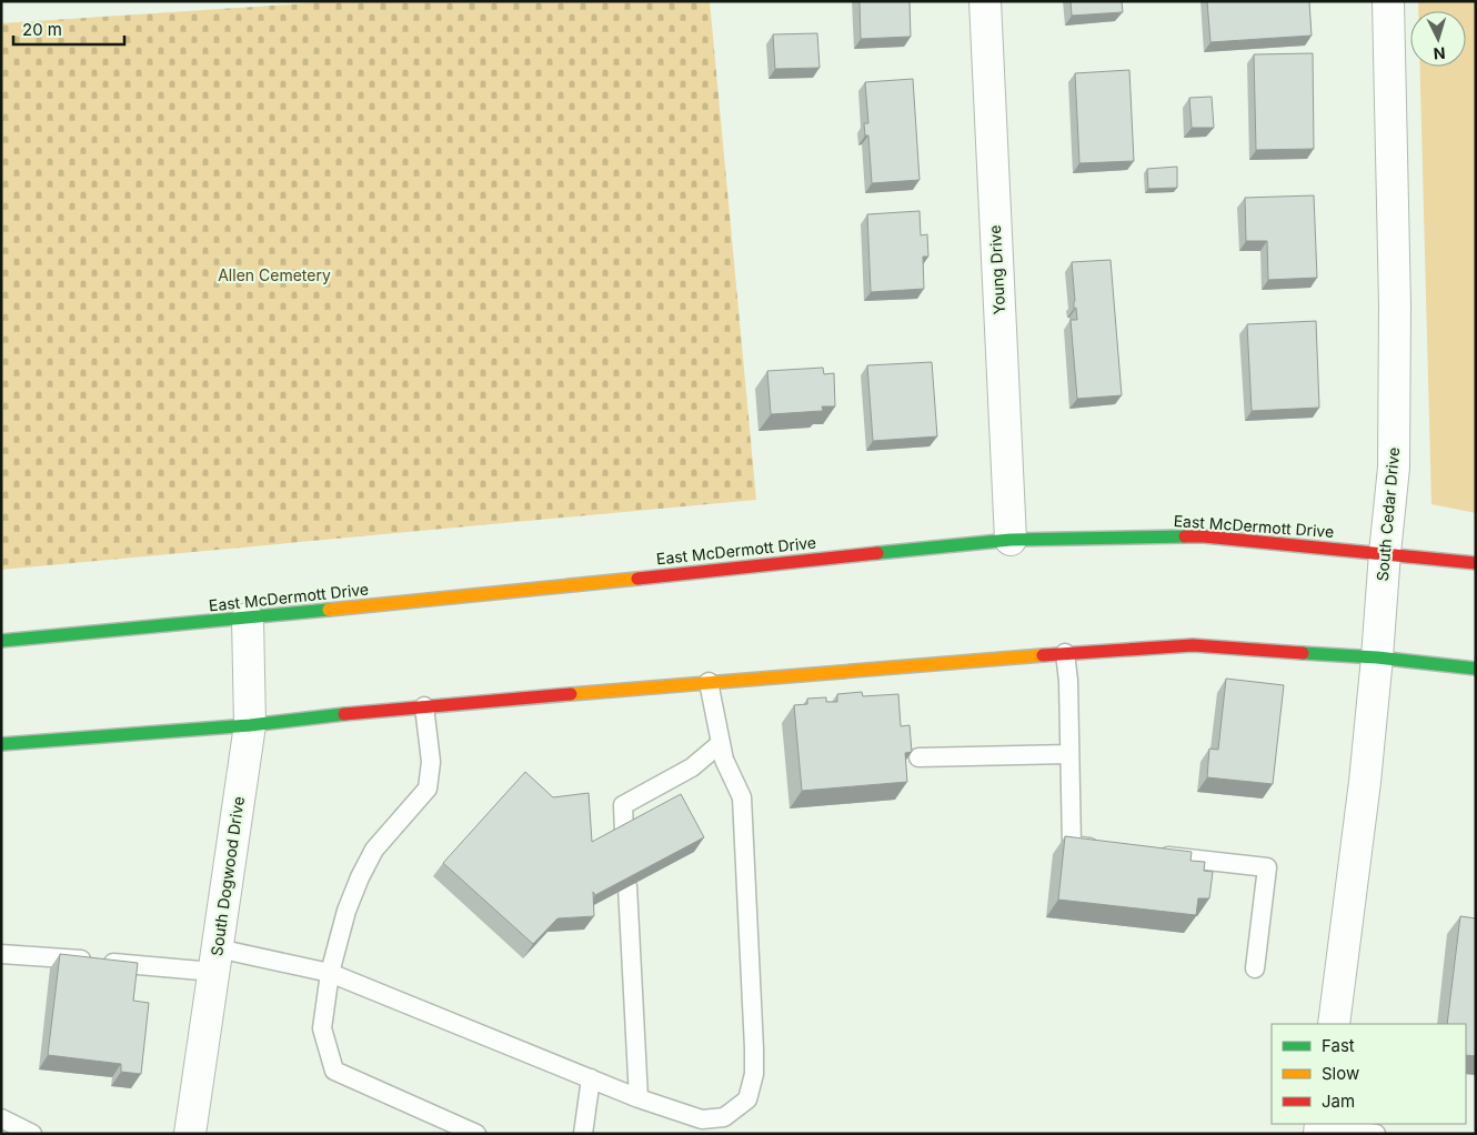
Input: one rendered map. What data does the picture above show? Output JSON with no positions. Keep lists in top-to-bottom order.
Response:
{
  "streets": {
    "main road": ["East McDermott Drive"],
    "street": ["Young Drive", "South Cedar Drive", "South Dogwood Drive"]
  },
  "crossings": [
    ["Young Drive", "East McDermott Drive"],
    ["South Cedar Drive", "East McDermott Drive"],
    ["East McDermott Drive", "South Dogwood Drive"]
  ],
  "parks": ["Allen Cemetery"],
  "legend": ["Fast", "Slow", "Jam"],
  "scale_bar": "20 m",
  "north": "bottom"
}
